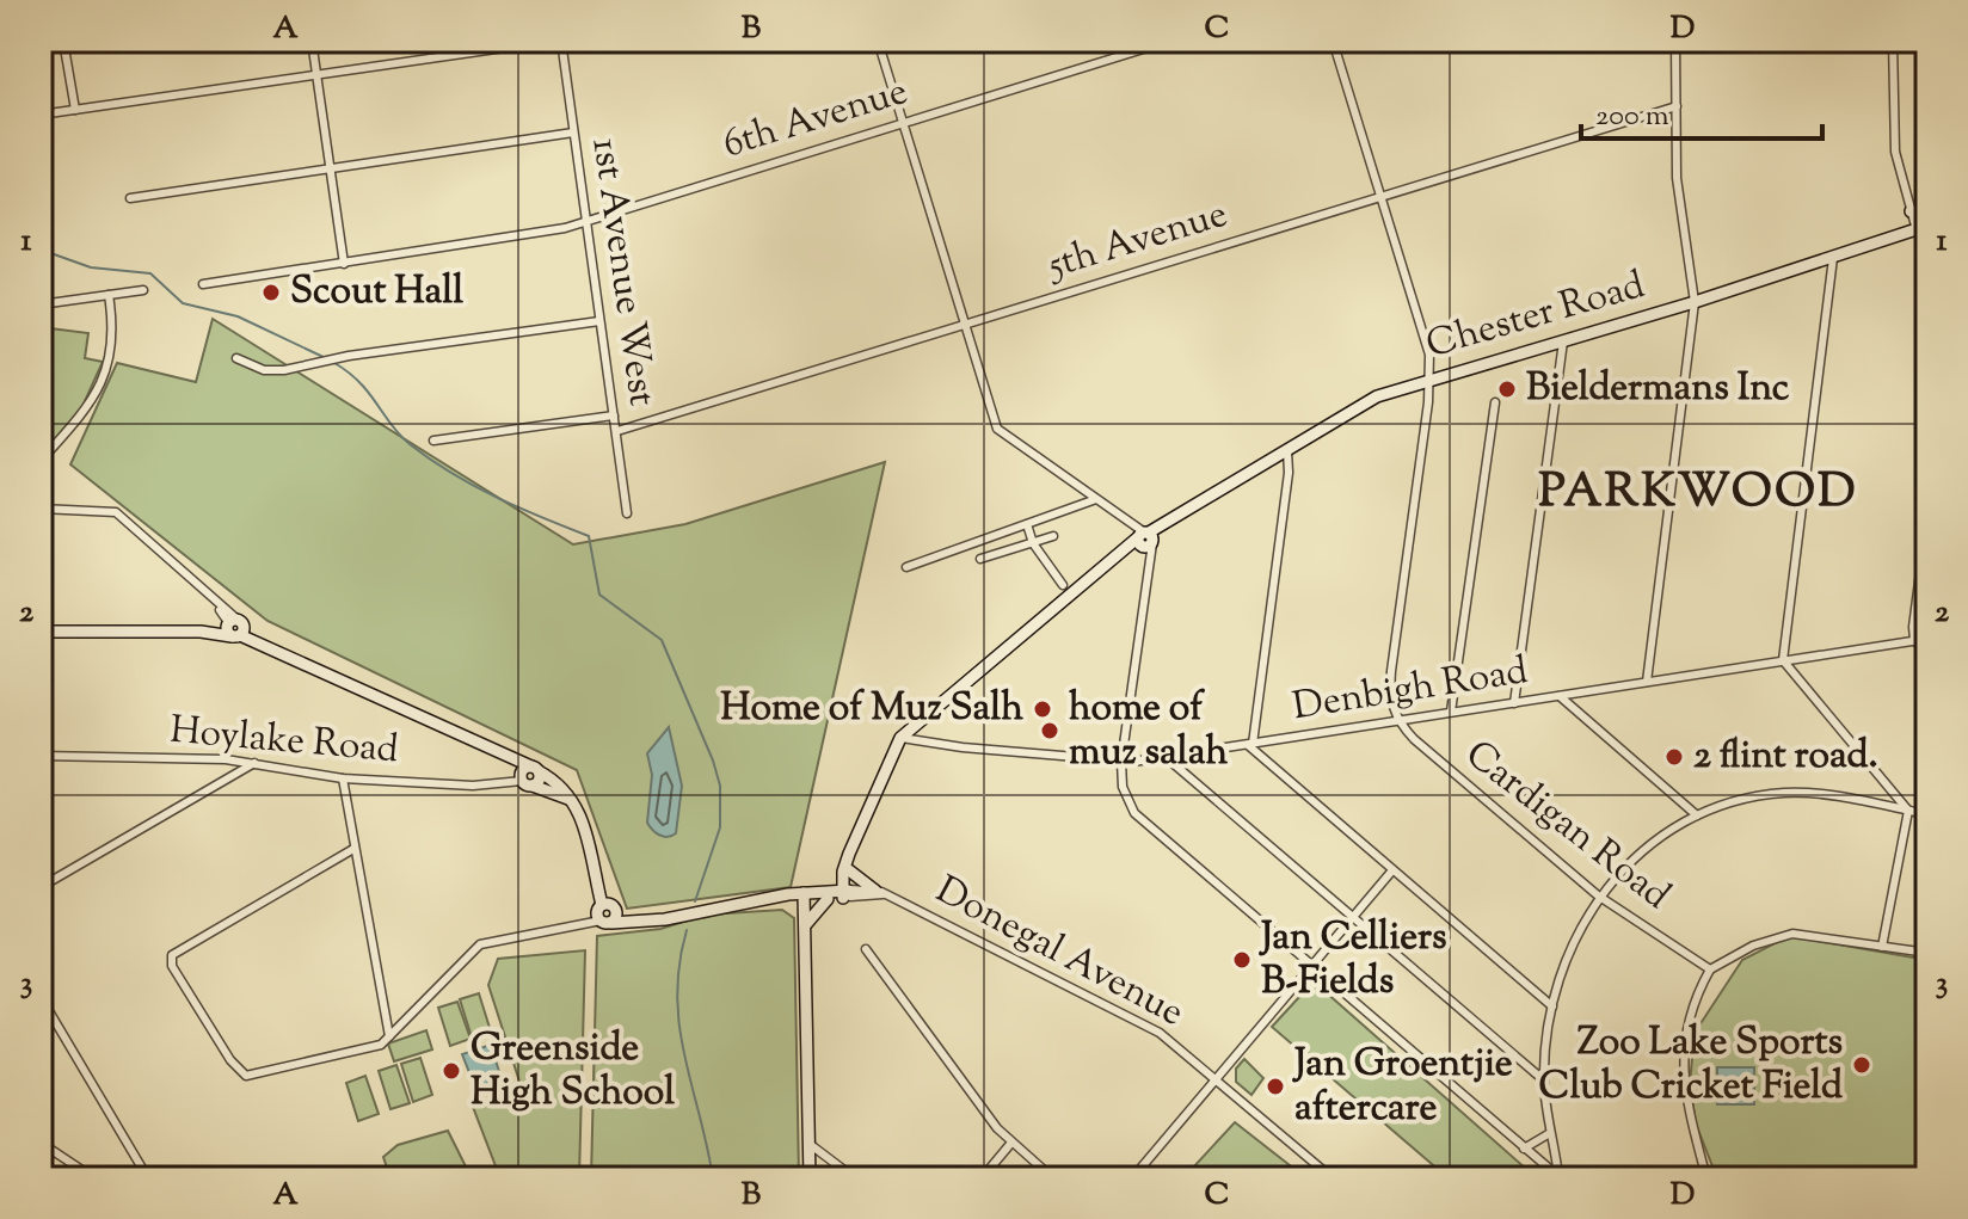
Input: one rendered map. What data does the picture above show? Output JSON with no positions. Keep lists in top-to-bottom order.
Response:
{
  "streets": {
    "street": [
      "6th Avenue",
      "5th Avenue",
      "1st Avenue West",
      "Chester Road",
      "Denbigh Road",
      "Hoylake Road",
      "Cardigan Road",
      "Donegal Avenue"
    ]
  },
  "crossings": [
    ["6th Avenue", "1st Avenue West"],
    ["5th Avenue", "1st Avenue West"],
    ["Chester Road", "Denbigh Road"],
    ["Chester Road", "Donegal Avenue"],
    ["Denbigh Road", "Cardigan Road"]
  ],
  "districts": ["PARKWOOD"],
  "places": [
    "Scout Hall",
    "Bieldermans Inc",
    "Home of Muz Salh",
    "home of muz salah",
    "2 flint road.",
    "Jan Celliers B-Fields",
    "Zoo Lake Sports Club Cricket Field",
    "Greenside High School",
    "Jan Groentjie aftercare"
  ],
  "scale_bar": "200 m",
  "grid": {
    "columns": [
      "A",
      "B",
      "C",
      "D"
    ],
    "rows": ["1", "2", "3"]
  }
}
